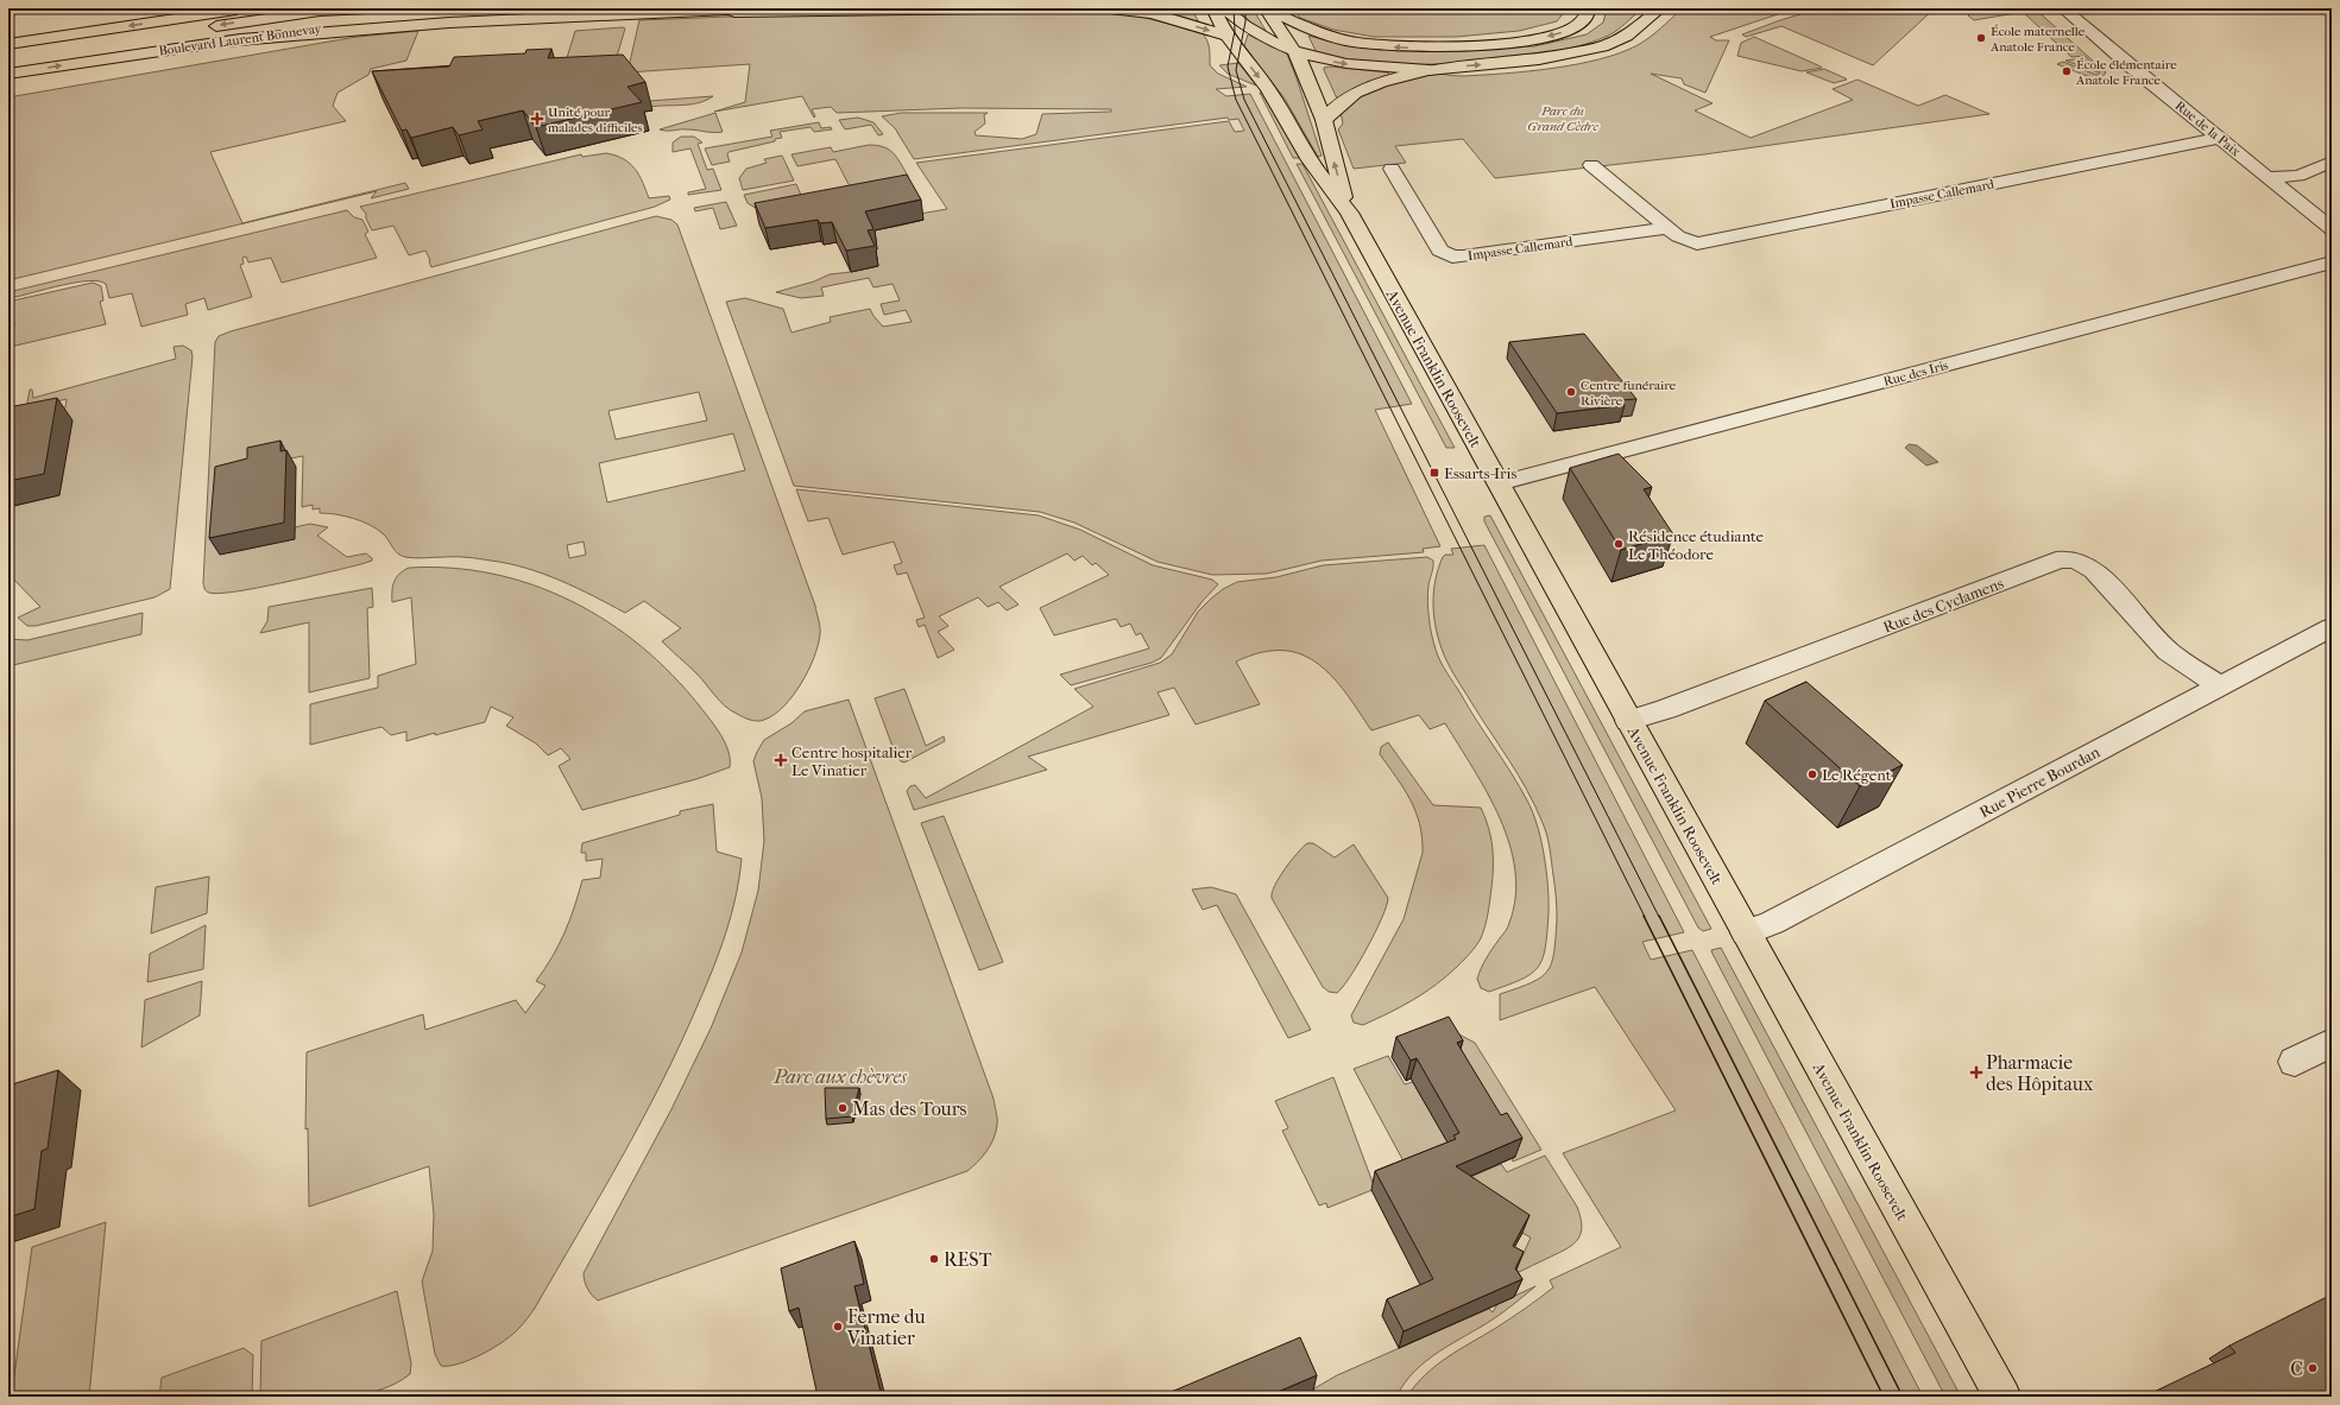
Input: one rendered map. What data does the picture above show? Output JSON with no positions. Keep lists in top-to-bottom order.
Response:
{
  "streets": {
    "main road": ["Boulevard Laurent Bonnevay", "Avenue Franklin Roosevelt"],
    "street": [
      "Rue de la Paix",
      "Impasse Callemard",
      "Rue des Iris",
      "Rue des Cyclamens",
      "Rue Pierre Bourdan"
    ]
  },
  "crossings": [
    ["Rue de la Paix", "Impasse Callemard"],
    ["Avenue Franklin Roosevelt", "Rue des Iris"],
    ["Avenue Franklin Roosevelt", "Rue des Cyclamens"],
    ["Avenue Franklin Roosevelt", "Rue Pierre Bourdan"],
    ["Rue des Cyclamens", "Rue Pierre Bourdan"]
  ],
  "parks": ["Parc du Grand Cèdre", "Parc aux chèvres"],
  "places": {
    "other": [
      "École maternelle Anatole France",
      "École élémentaire Anatole France",
      "Centre funéraire Rivière",
      "Résidence étudiante Le Théodore",
      "Le Régent",
      "Mas des Tours",
      "REST",
      "Ferme du Vinatier",
      "C"
    ],
    "health": ["Unité pour malades difficiles", "Centre hospitalier Le Vinatier", "Pharmacie des Hôpitaux"],
    "transit": ["Essarts-Iris"]
  }
}
